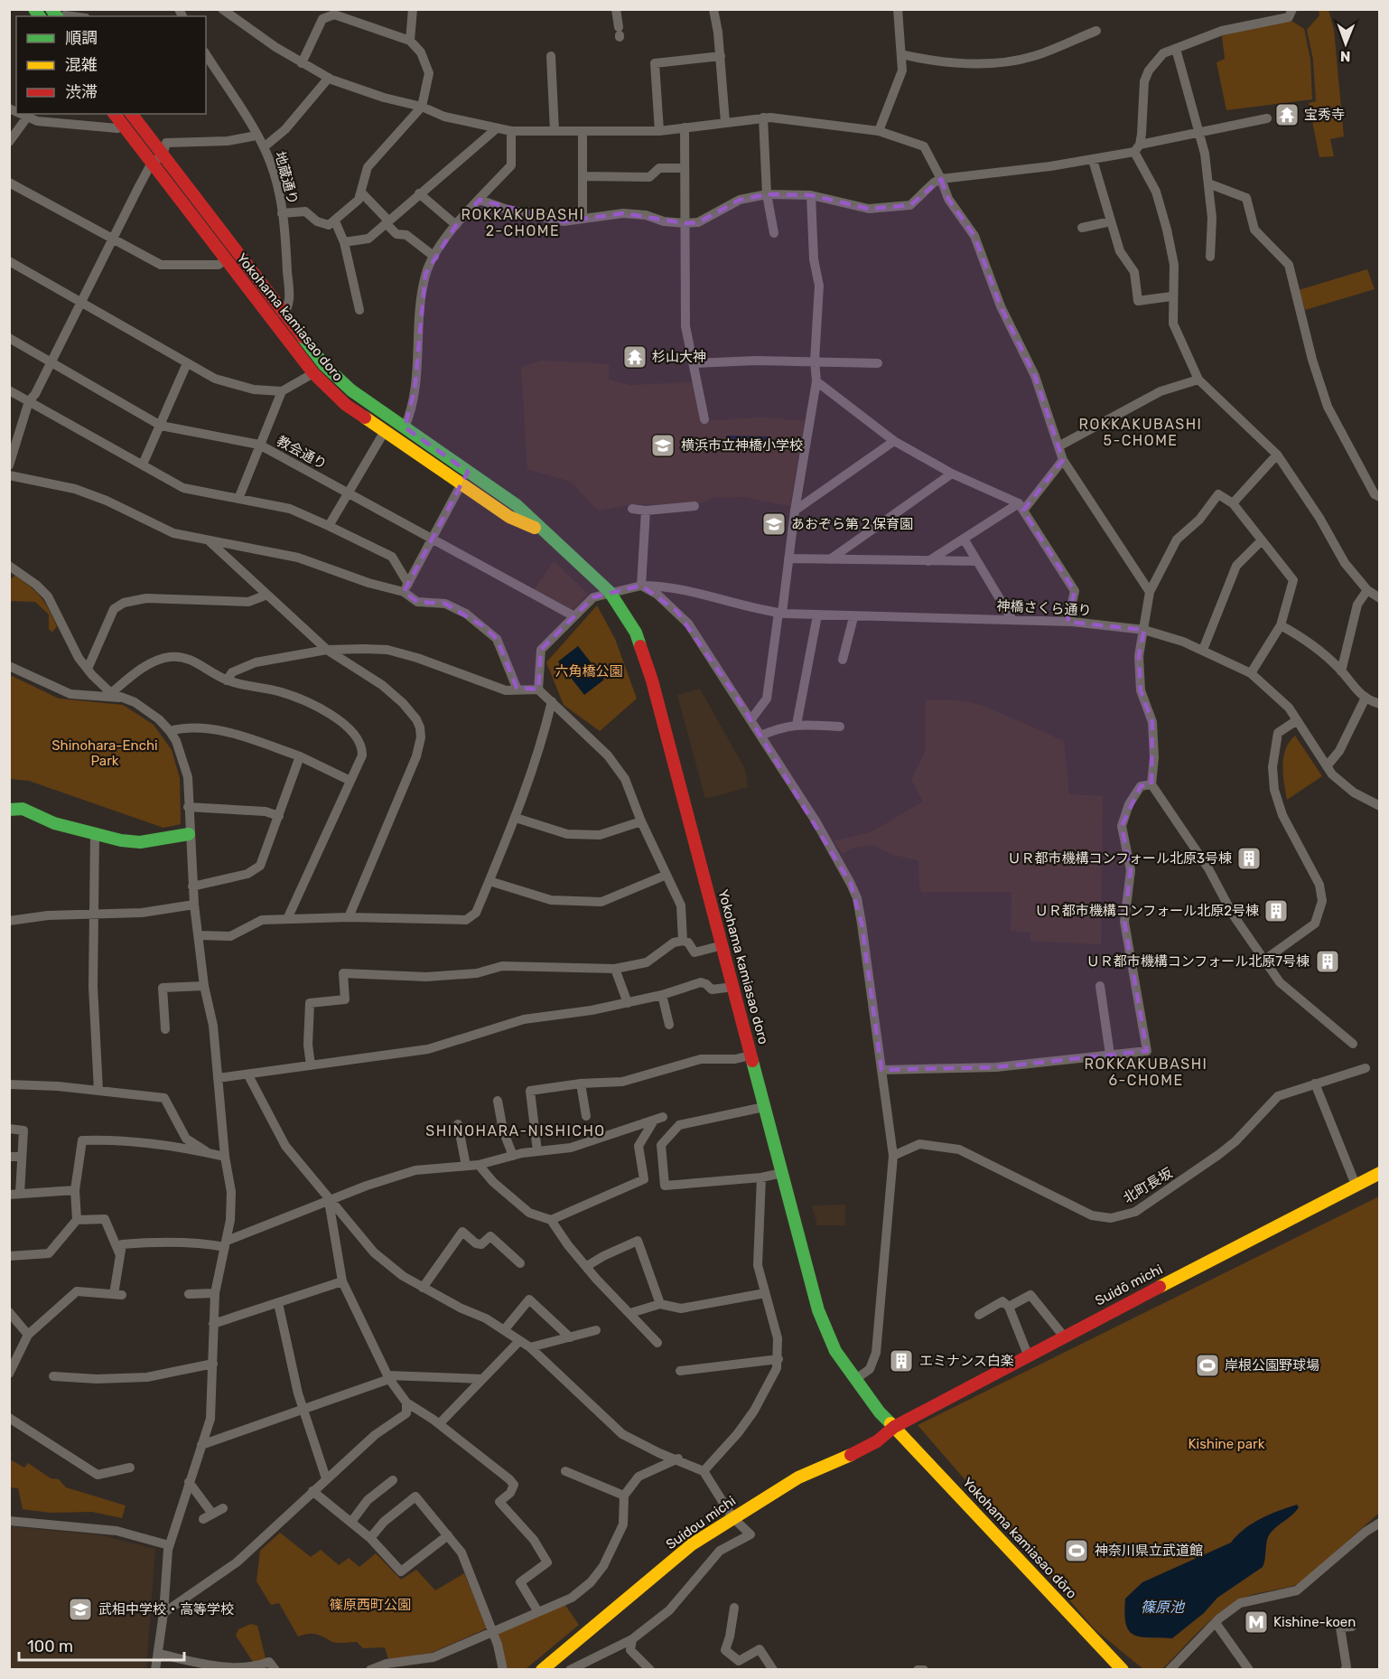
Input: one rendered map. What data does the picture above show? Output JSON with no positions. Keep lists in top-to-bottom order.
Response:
{
  "streets": {
    "main road": [
      "Yokohama kamiasao doro",
      "Suidō michi",
      "Suidou michi",
      "Yokohama kamiasao dōro"
    ],
    "street": [
      "地蔵通り",
      "教会通り",
      "神橋さくら通り",
      "北町長坂"
    ]
  },
  "crossings": [
    ["地蔵通り", "Yokohama kamiasao doro"],
    ["Yokohama kamiasao doro", "神橋さくら通り"],
    ["Yokohama kamiasao doro", "Suidō michi"],
    ["Yokohama kamiasao doro", "Suidou michi"],
    ["Yokohama kamiasao doro", "Yokohama kamiasao dōro"],
    ["教会通り", "神橋さくら通り"],
    ["Suidō michi", "Suidou michi"],
    ["Suidō michi", "Yokohama kamiasao dōro"],
    ["Suidou michi", "Yokohama kamiasao dōro"]
  ],
  "districts": [
    "ROKKAKUBASHI 2-CHOME",
    "ROKKAKUBASHI 5-CHOME",
    "ROKKAKUBASHI 6-CHOME",
    "SHINOHARA-NISHICHO"
  ],
  "water": ["篠原池"],
  "parks": [
    "六角橋公園",
    "Shinohara-Enchi Park",
    "Kishine park",
    "篠原西町公園"
  ],
  "places": {
    "temple": ["宝秀寺", "杉山大神"],
    "school or university": ["横浜市立神橋小学校", "あおぞら第２保育園", "武相中学校・高等学校"],
    "building": [
      "ＵＲ都市機構コンフォール北原3号棟",
      "ＵＲ都市機構コンフォール北原2号棟",
      "ＵＲ都市機構コンフォール北原7号棟",
      "エミナンス白楽"
    ],
    "sports": ["岸根公園野球場", "神奈川県立武道館"],
    "metro station": ["Kishine-koen"]
  },
  "legend": ["順調", "混雑", "渋滞"],
  "scale_bar": "100 m",
  "north": "bottom"
}
